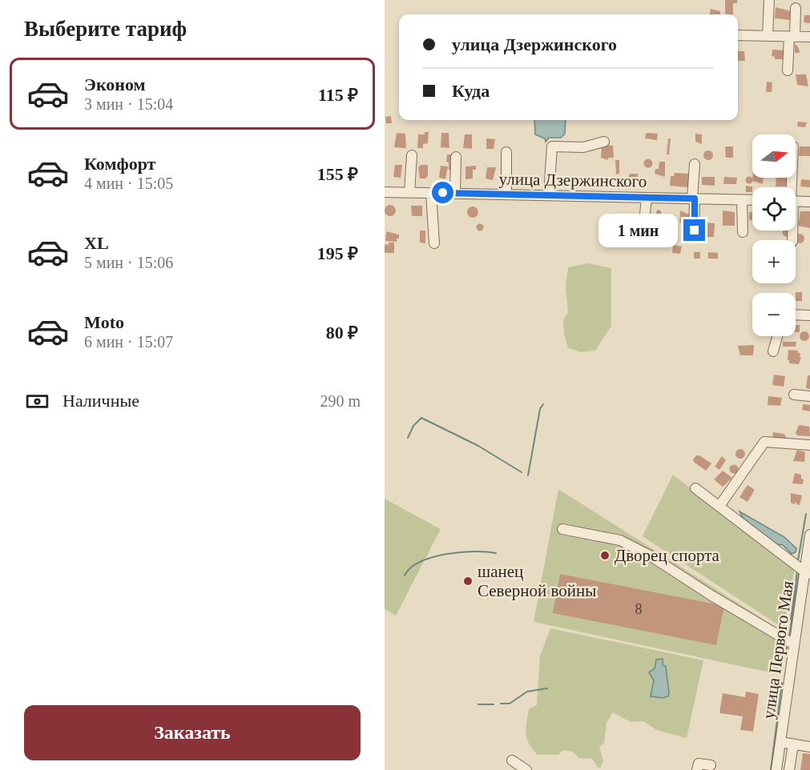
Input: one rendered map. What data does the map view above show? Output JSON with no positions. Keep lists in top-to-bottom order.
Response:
{
  "streets": {
    "street": ["улица Дзержинского", "улица Первого Мая"]
  },
  "places": ["Дворец спорта", "шанец Северной войны"],
  "house_numbers": ["8"],
  "north": "right",
  "page": {
    "heading": "Выберите тариф",
    "banner": ["улица Дзержинского", "Куда"],
    "list": [
      {
        "name": "Эконом",
        "note": "3 мин · 15:04",
        "value": "115 ₽"
      },
      {
        "name": "Комфорт",
        "note": "4 мин · 15:05",
        "value": "155 ₽"
      },
      {
        "name": "XL",
        "note": "5 мин · 15:06",
        "value": "195 ₽"
      },
      {
        "name": "Moto",
        "note": "6 мин · 15:07",
        "value": "80 ₽"
      }
    ],
    "map_buttons": ["+", "−"],
    "bubble": "1 мин",
    "pay": ["Наличные", "290 m"],
    "buttons": "Заказать"
  }
}
